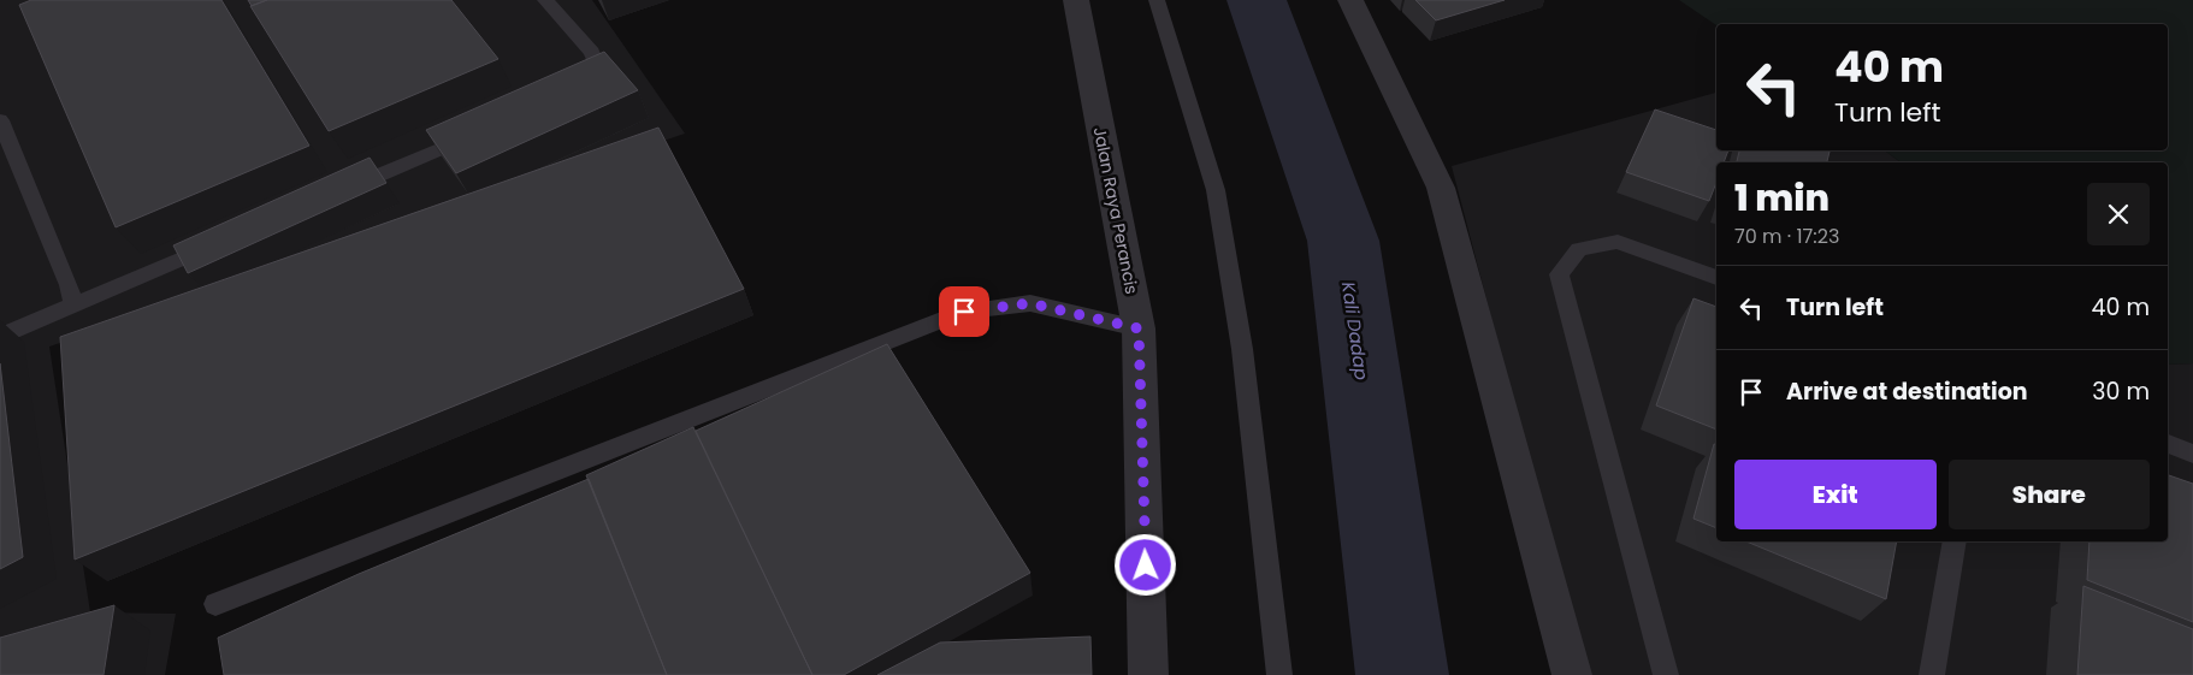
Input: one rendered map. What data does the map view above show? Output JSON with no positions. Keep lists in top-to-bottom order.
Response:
{
  "streets": {
    "street": ["Jalan Raya Perancis"]
  },
  "water": ["Kali Dadap"],
  "page": {
    "turn": ["40 m", "Turn left"],
    "heading": ["1 min", "70 m · 17:23"],
    "list": [
      {
        "name": "Turn left",
        "value": "40 m"
      },
      {
        "name": "Arrive at destination",
        "value": "30 m"
      }
    ],
    "buttons": ["Exit", "Share"]
  }
}
